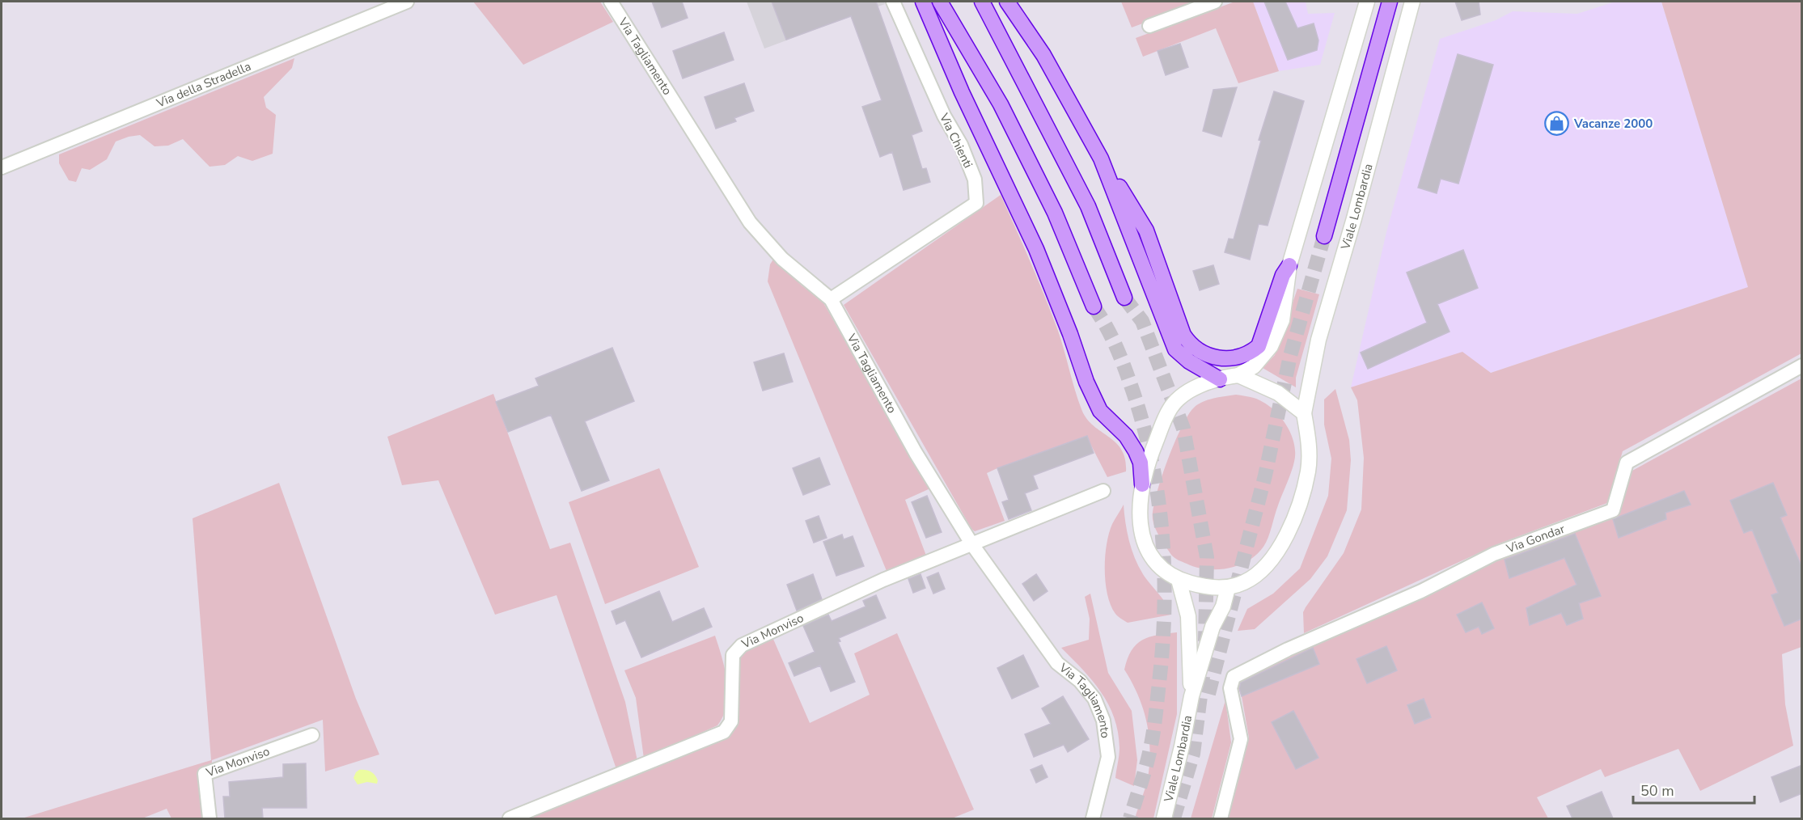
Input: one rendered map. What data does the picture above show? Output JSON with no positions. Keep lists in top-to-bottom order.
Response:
{
  "streets": {
    "main road": ["Viale Lombardia"],
    "street": [
      "Via Tagliamento",
      "Via della Stradella",
      "Via Chienti",
      "Via Gondar",
      "Via Monviso"
    ]
  },
  "crossings": [
    ["Via Tagliamento", "Via Chienti"],
    ["Via Tagliamento", "Via Monviso"]
  ],
  "places": {
    "shop": ["Vacanze 2000"]
  },
  "scale_bar": "50 m"
}
